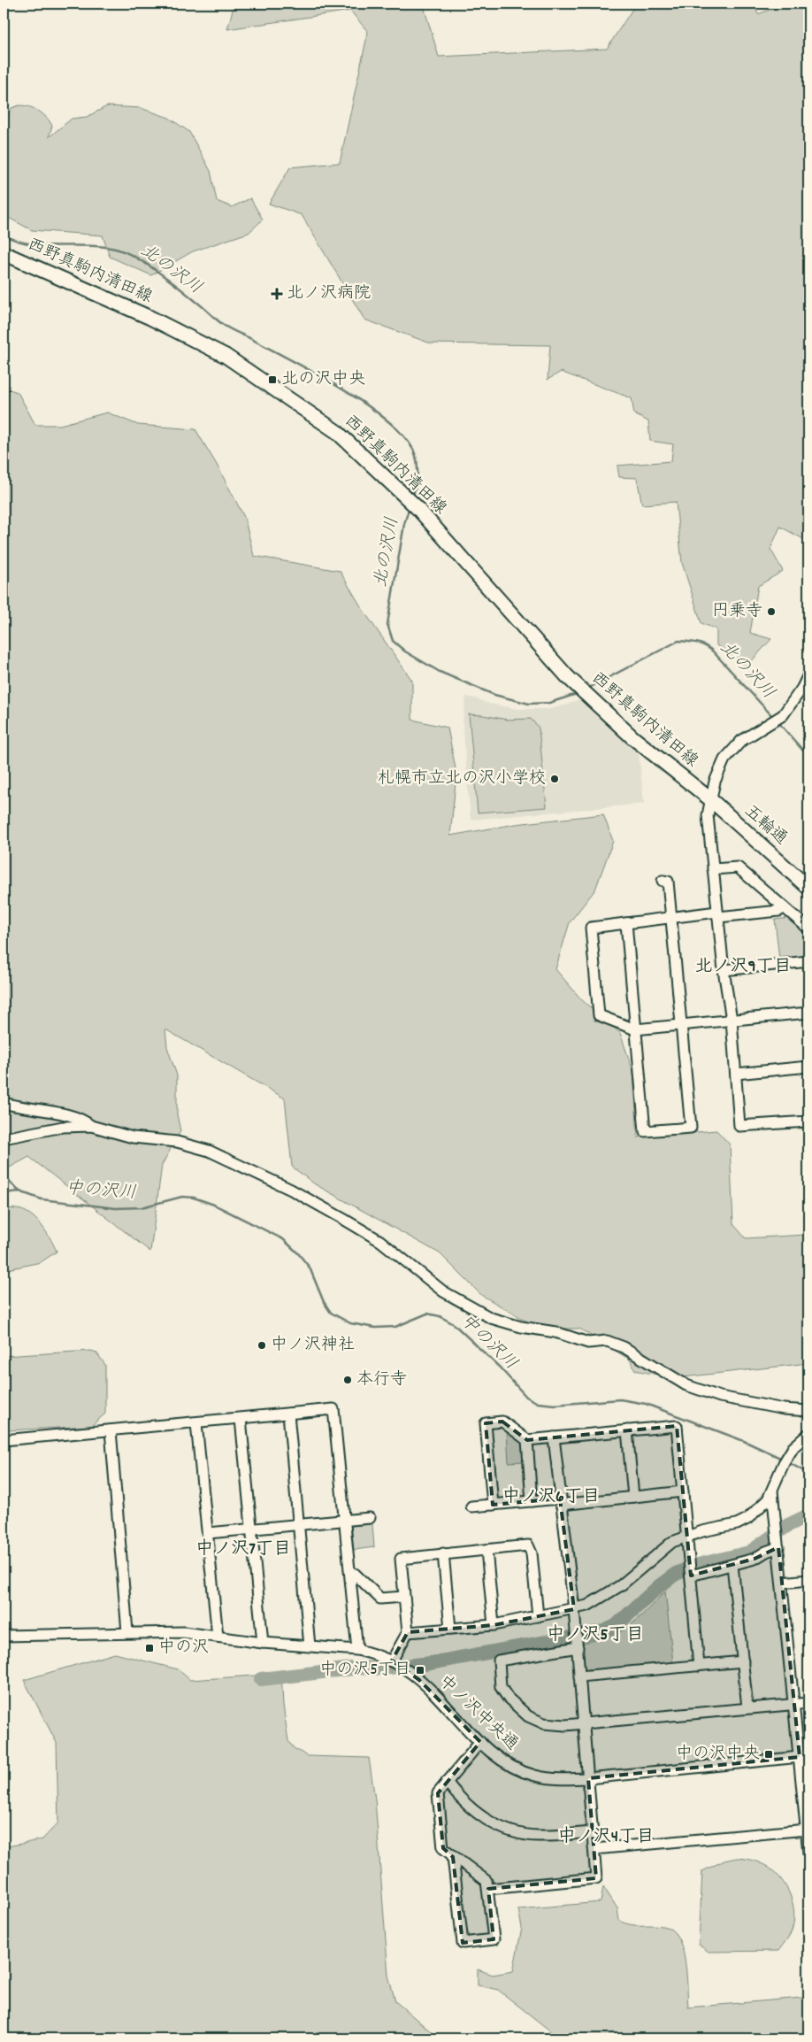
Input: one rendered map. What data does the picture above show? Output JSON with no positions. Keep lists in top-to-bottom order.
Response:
{
  "streets": {
    "main road": ["西野真駒内清田線", "五輪通"],
    "street": ["中ノ沢中央通"]
  },
  "crossings": [
    ["西野真駒内清田線", "五輪通"]
  ],
  "districts": [
    "北ノ沢9丁目",
    "中ノ沢6丁目",
    "中ノ沢7丁目",
    "中ノ沢5丁目",
    "中ノ沢4丁目"
  ],
  "water": ["北の沢川", "中の沢川"],
  "places": {
    "health": ["北ノ沢病院"],
    "transit": [
      "北の沢中央",
      "中の沢",
      "中の沢5丁目",
      "中の沢中央"
    ],
    "other": [
      "円乗寺",
      "札幌市立北の沢小学校",
      "中ノ沢神社",
      "本行寺"
    ]
  }
}
